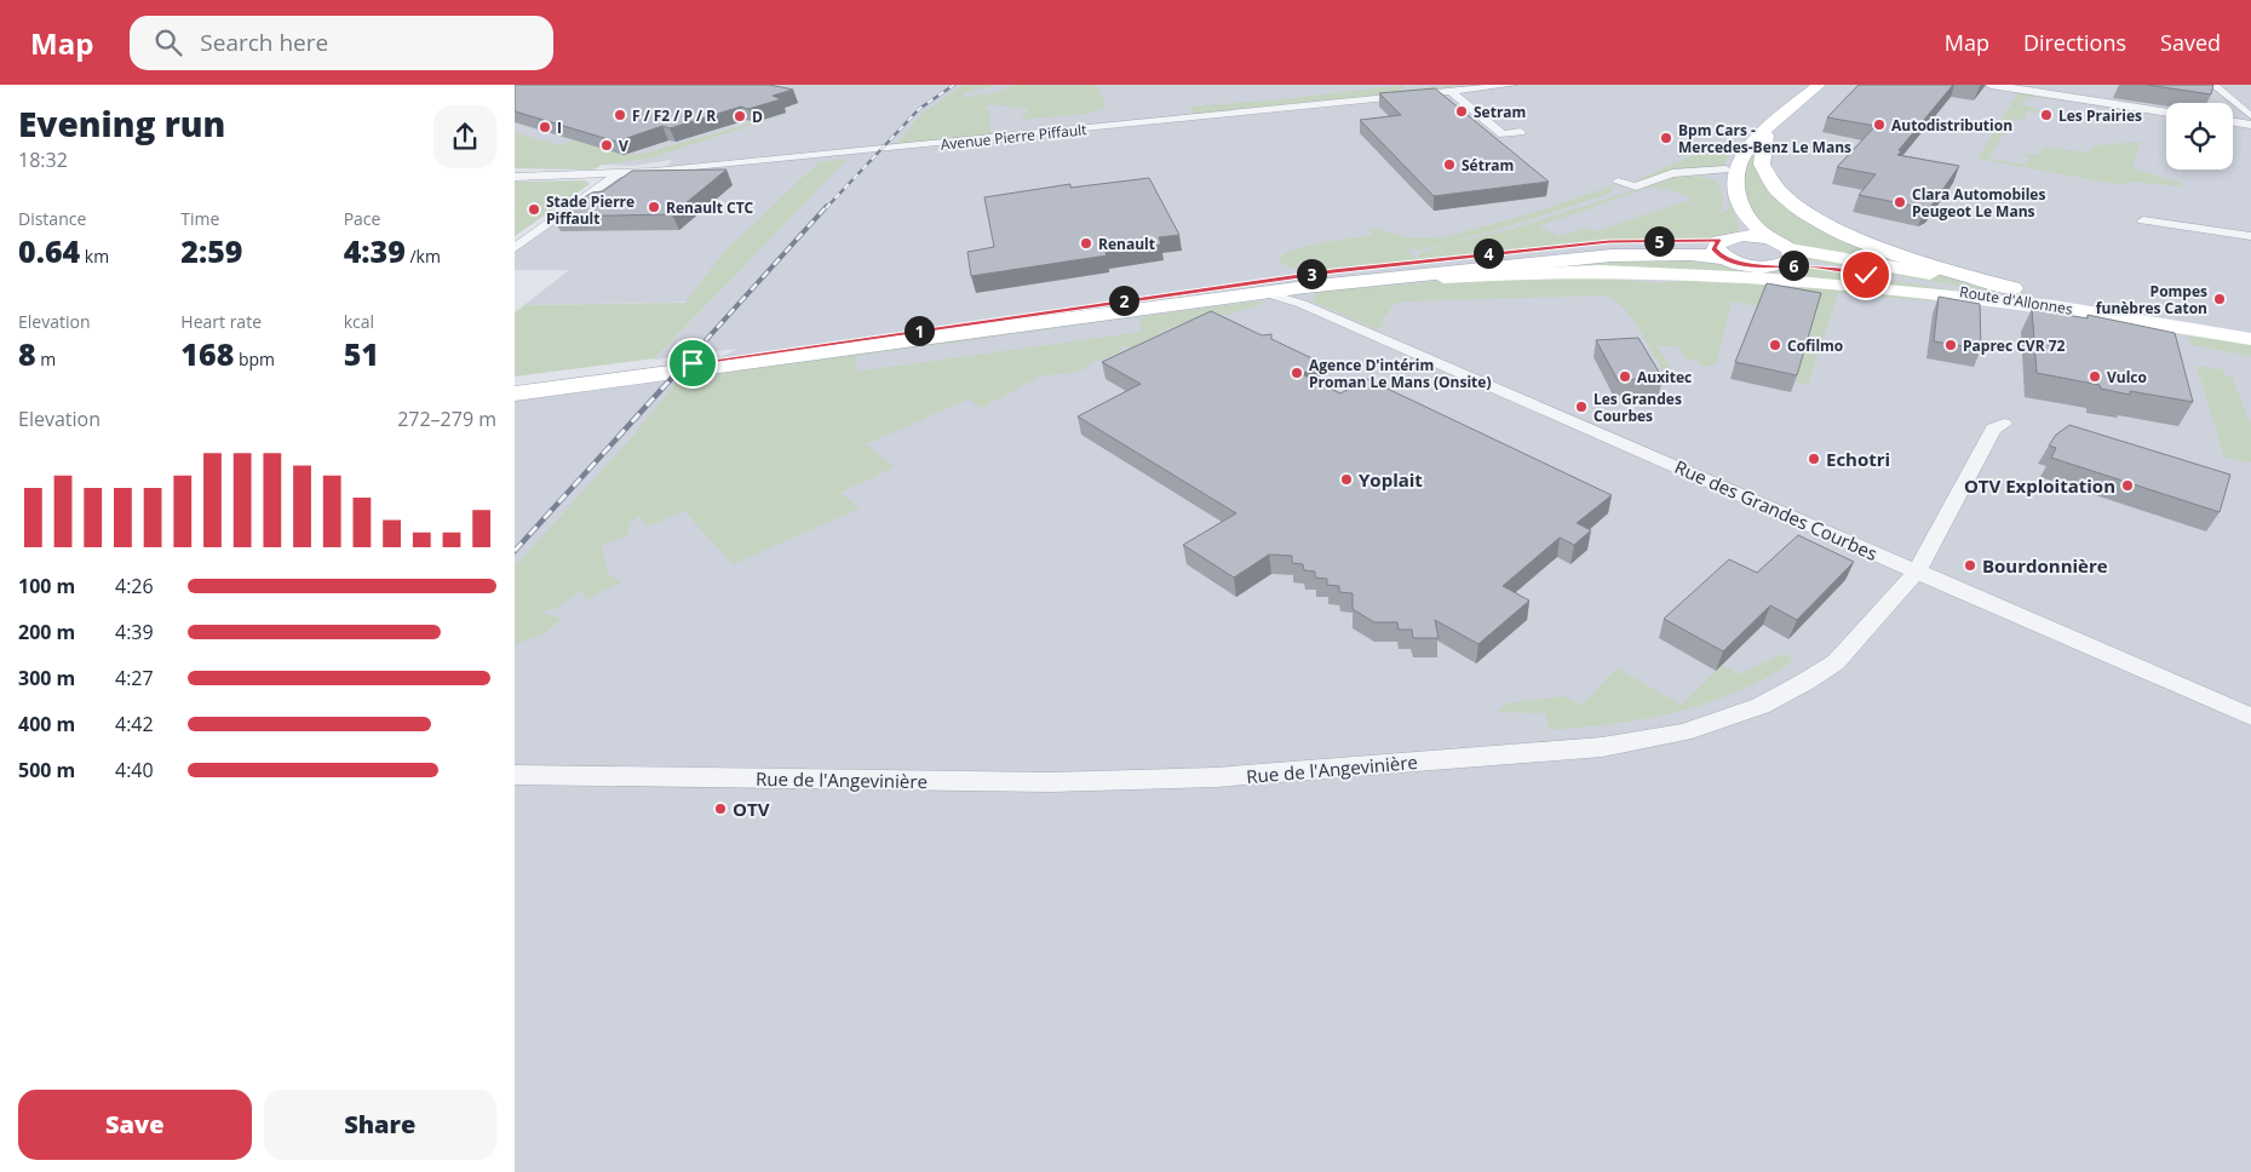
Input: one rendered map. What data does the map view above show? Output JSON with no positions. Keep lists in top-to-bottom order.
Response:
{
  "streets": {
    "main road": ["Route d'Allonnes"],
    "street": ["Avenue Pierre Piffault", "Rue des Grandes Courbes", "Rue de l'Angevinière"]
  },
  "crossings": [
    ["Rue des Grandes Courbes", "Rue de l'Angevinière"]
  ],
  "places": [
    "Setram",
    "F / F2 / P / R",
    "Les Prairies",
    "D",
    "Autodistribution",
    "I",
    "Bpm Cars - Mercedes-Benz Le Mans",
    "V",
    "Sétram",
    "Clara Automobiles Peugeot Le Mans",
    "Renault CTC",
    "Stade Pierre Piffault",
    "Renault",
    "Pompes funèbres Caton",
    "Cofilmo",
    "Paprec CVR 72",
    "Agence D'intérim Proman Le Mans (Onsite)",
    "Auxitec",
    "Vulco",
    "Les Grandes Courbes",
    "Echotri",
    "Yoplait",
    "OTV Exploitation",
    "Bourdonnière",
    "OTV"
  ],
  "page": {
    "header": "Map",
    "search": "Search here",
    "nav": ["Map", "Directions", "Saved"],
    "heading": ["Evening run", "18:32"],
    "stats": [
      ["Distance", "0.64 km"],
      ["Time", "2:59"],
      ["Pace", "4:39 /km"],
      ["Elevation", "8 m"],
      ["Heart rate", "168 bpm"],
      ["kcal", "51"]
    ],
    "pins": [
      "5",
      "4",
      "6",
      "3",
      "2",
      "1"
    ],
    "chart": ["Elevation", "272–279 m"],
    "list": [
      {
        "name": "100 m",
        "note": "4:26"
      },
      {
        "name": "200 m",
        "note": "4:39"
      },
      {
        "name": "300 m",
        "note": "4:27"
      },
      {
        "name": "400 m",
        "note": "4:42"
      },
      {
        "name": "500 m",
        "note": "4:40"
      }
    ],
    "buttons": ["Save", "Share"]
  }
}
